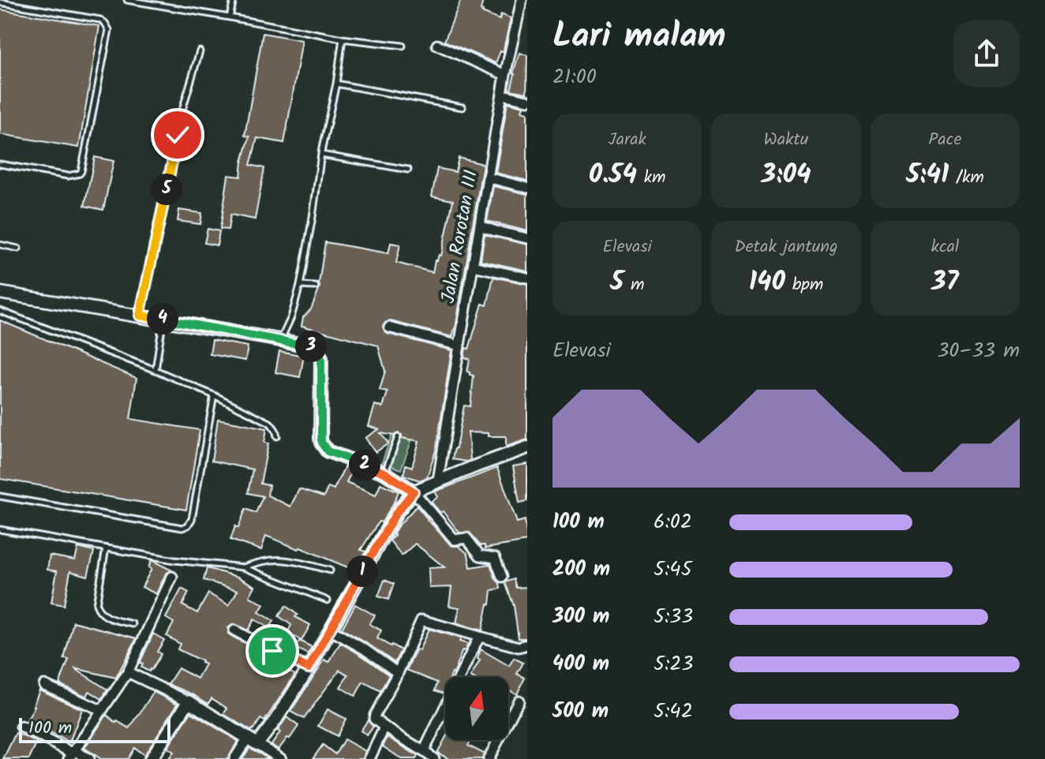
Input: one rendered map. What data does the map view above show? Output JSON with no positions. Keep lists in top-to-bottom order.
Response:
{
  "streets": {
    "street": ["Jalan Rorotan III"]
  },
  "scale_bar": "100 m",
  "north": "top",
  "page": {
    "heading": ["Lari malam", "21:00"],
    "stats": [
      ["Jarak", "0.54 km"],
      ["Waktu", "3:04"],
      ["Pace", "5:41 /km"],
      ["Elevasi", "5 m"],
      ["Detak jantung", "140 bpm"],
      ["kcal", "37"]
    ],
    "pins": [
      "5",
      "4",
      "3",
      "2",
      "1"
    ],
    "chart": ["Elevasi", "30–33 m"],
    "list": [
      {
        "name": "100 m",
        "note": "6:02"
      },
      {
        "name": "200 m",
        "note": "5:45"
      },
      {
        "name": "300 m",
        "note": "5:33"
      },
      {
        "name": "400 m",
        "note": "5:23"
      },
      {
        "name": "500 m",
        "note": "5:42"
      }
    ],
    "scale": "100 m"
  }
}
